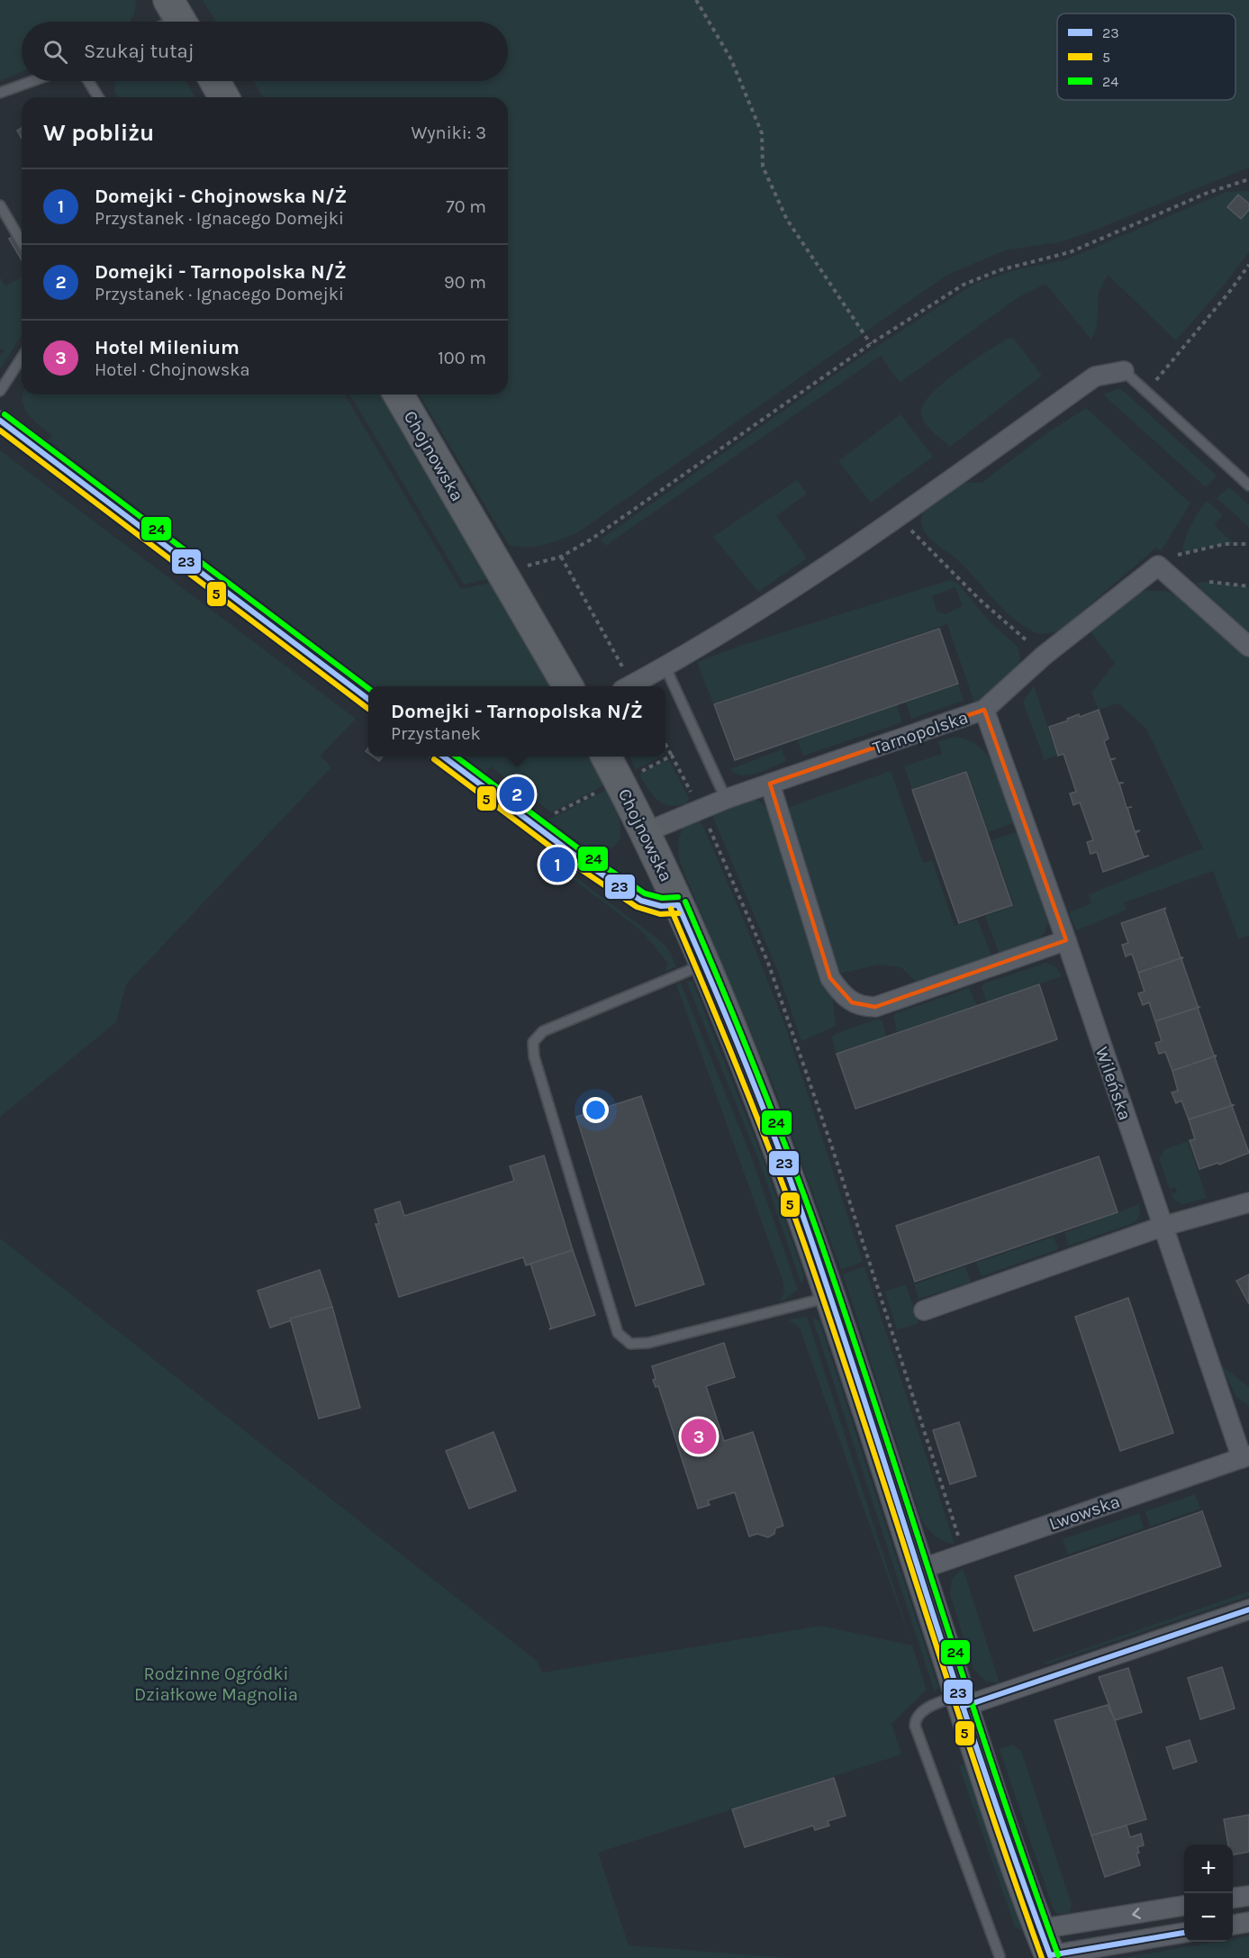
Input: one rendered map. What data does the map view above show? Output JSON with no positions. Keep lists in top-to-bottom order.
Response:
{
  "streets": {
    "main road": ["Chojnowska"],
    "street": ["Tarnopolska", "Wileńska", "Lwowska"]
  },
  "crossings": [
    ["Chojnowska", "Tarnopolska"],
    ["Chojnowska", "Lwowska"],
    ["Tarnopolska", "Wileńska"],
    ["Wileńska", "Lwowska"]
  ],
  "parks": ["Rodzinne Ogródki Działkowe Magnolia"],
  "lines": ["transit line 24", "transit line 23", "transit line 5"],
  "legend": ["23", "5", "24"],
  "page": {
    "search": "Szukaj tutaj",
    "heading": ["W pobliżu", "Wyniki: 3"],
    "list": [
      {
        "mark": "1",
        "name": "Domejki - Chojnowska N/Ż",
        "note": "Przystanek · Ignacego Domejki",
        "value": "70 m"
      },
      {
        "mark": "2",
        "name": "Domejki - Tarnopolska N/Ż",
        "note": "Przystanek · Ignacego Domejki",
        "value": "90 m"
      },
      {
        "mark": "3",
        "name": "Hotel Milenium",
        "note": "Hotel · Chojnowska",
        "value": "100 m"
      }
    ],
    "popup": ["Domejki - Tarnopolska N/Ż", "Przystanek"],
    "pins": ["2", "1", "3"],
    "map_buttons": ["+", "−"]
  }
}
